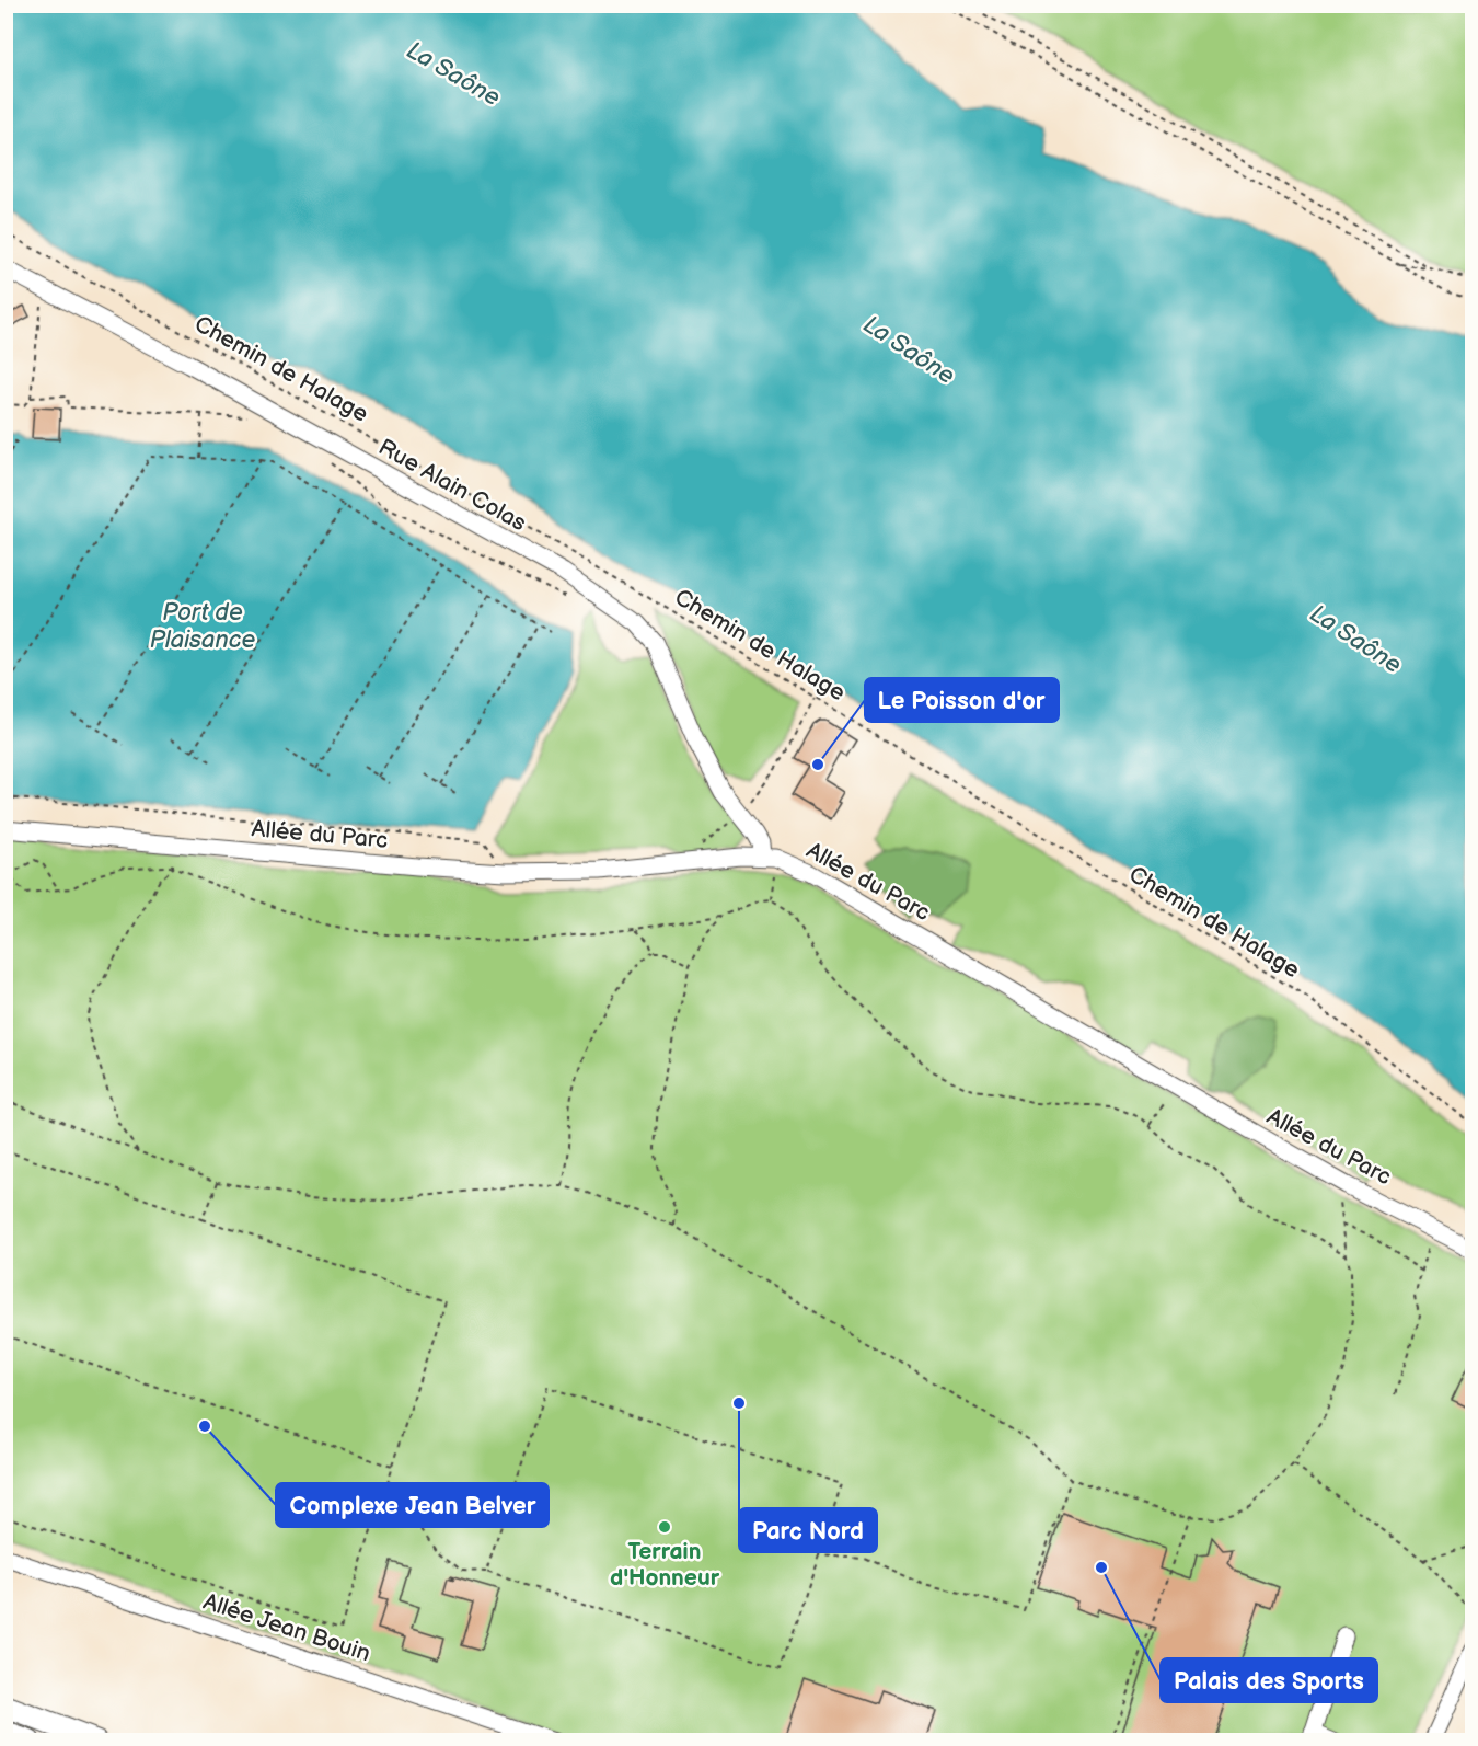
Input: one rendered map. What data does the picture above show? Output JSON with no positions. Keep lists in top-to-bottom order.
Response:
{
  "streets": {
    "street": ["Rue Alain Colas", "Allée du Parc", "Allée Jean Bouin"],
    "path": ["Chemin de Halage"]
  },
  "crossings": [
    ["Rue Alain Colas", "Allée du Parc"]
  ],
  "water": ["La Saône", "Port de Plaisance"],
  "places": [
    "Le Poisson d'or",
    "Parc Nord",
    "Complexe Jean Belver",
    "Terrain d'Honneur",
    "Palais des Sports"
  ]
}
